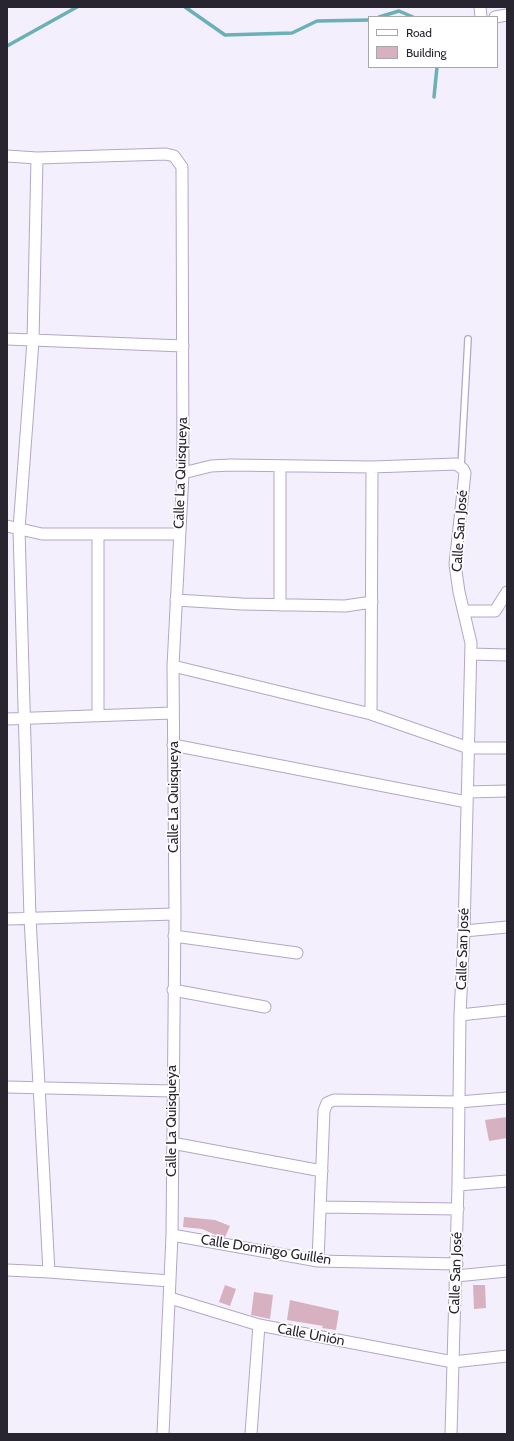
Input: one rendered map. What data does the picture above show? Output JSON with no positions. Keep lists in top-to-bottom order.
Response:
{
  "streets": {
    "street": [
      "Calle La Quisqueya",
      "Calle San José",
      "Calle Domingo Guillén",
      "Calle Unión"
    ]
  },
  "crossings": [
    ["Calle La Quisqueya", "Calle Domingo Guillén"],
    ["Calle La Quisqueya", "Calle Unión"],
    ["Calle San José", "Calle Domingo Guillén"],
    ["Calle San José", "Calle Unión"]
  ],
  "legend": ["Road", "Building"]
}
